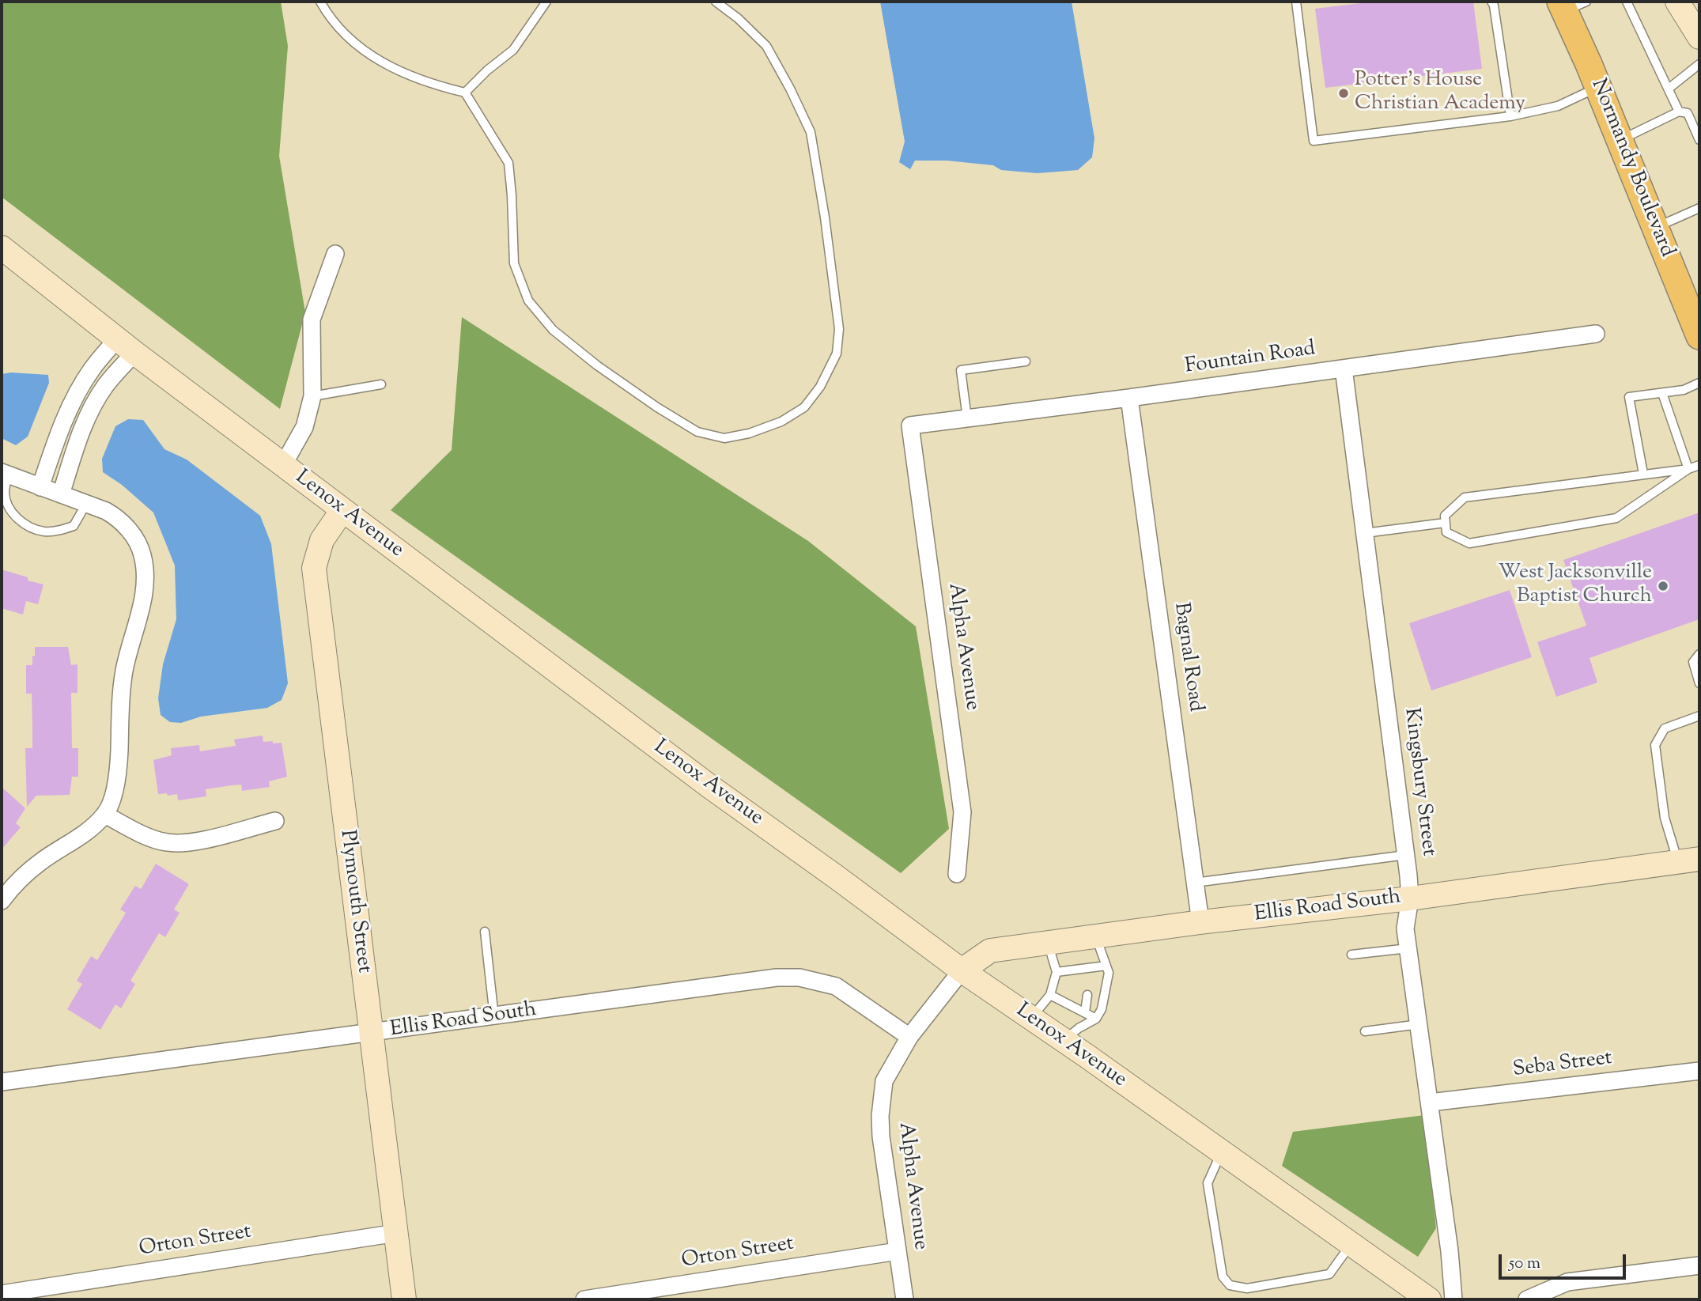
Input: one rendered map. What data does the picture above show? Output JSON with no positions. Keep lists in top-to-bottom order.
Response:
{
  "streets": {
    "main road": [
      "Normandy Boulevard",
      "Lenox Avenue",
      "Plymouth Street",
      "Ellis Road South"
    ],
    "street": [
      "Fountain Road",
      "Alpha Avenue",
      "Bagnal Road",
      "Kingsbury Street",
      "Seba Street",
      "Orton Street"
    ]
  },
  "crossings": [
    ["Fountain Road", "Alpha Avenue"],
    ["Fountain Road", "Bagnal Road"],
    ["Fountain Road", "Kingsbury Street"],
    ["Lenox Avenue", "Alpha Avenue"],
    ["Lenox Avenue", "Plymouth Street"],
    ["Lenox Avenue", "Ellis Road South"],
    ["Alpha Avenue", "Ellis Road South"],
    ["Alpha Avenue", "Orton Street"],
    ["Bagnal Road", "Ellis Road South"],
    ["Kingsbury Street", "Ellis Road South"],
    ["Kingsbury Street", "Seba Street"],
    ["Plymouth Street", "Ellis Road South"],
    ["Plymouth Street", "Orton Street"]
  ],
  "places": ["Potter's House Christian Academy", "West Jacksonville Baptist Church"],
  "scale_bar": "50 m"
}
